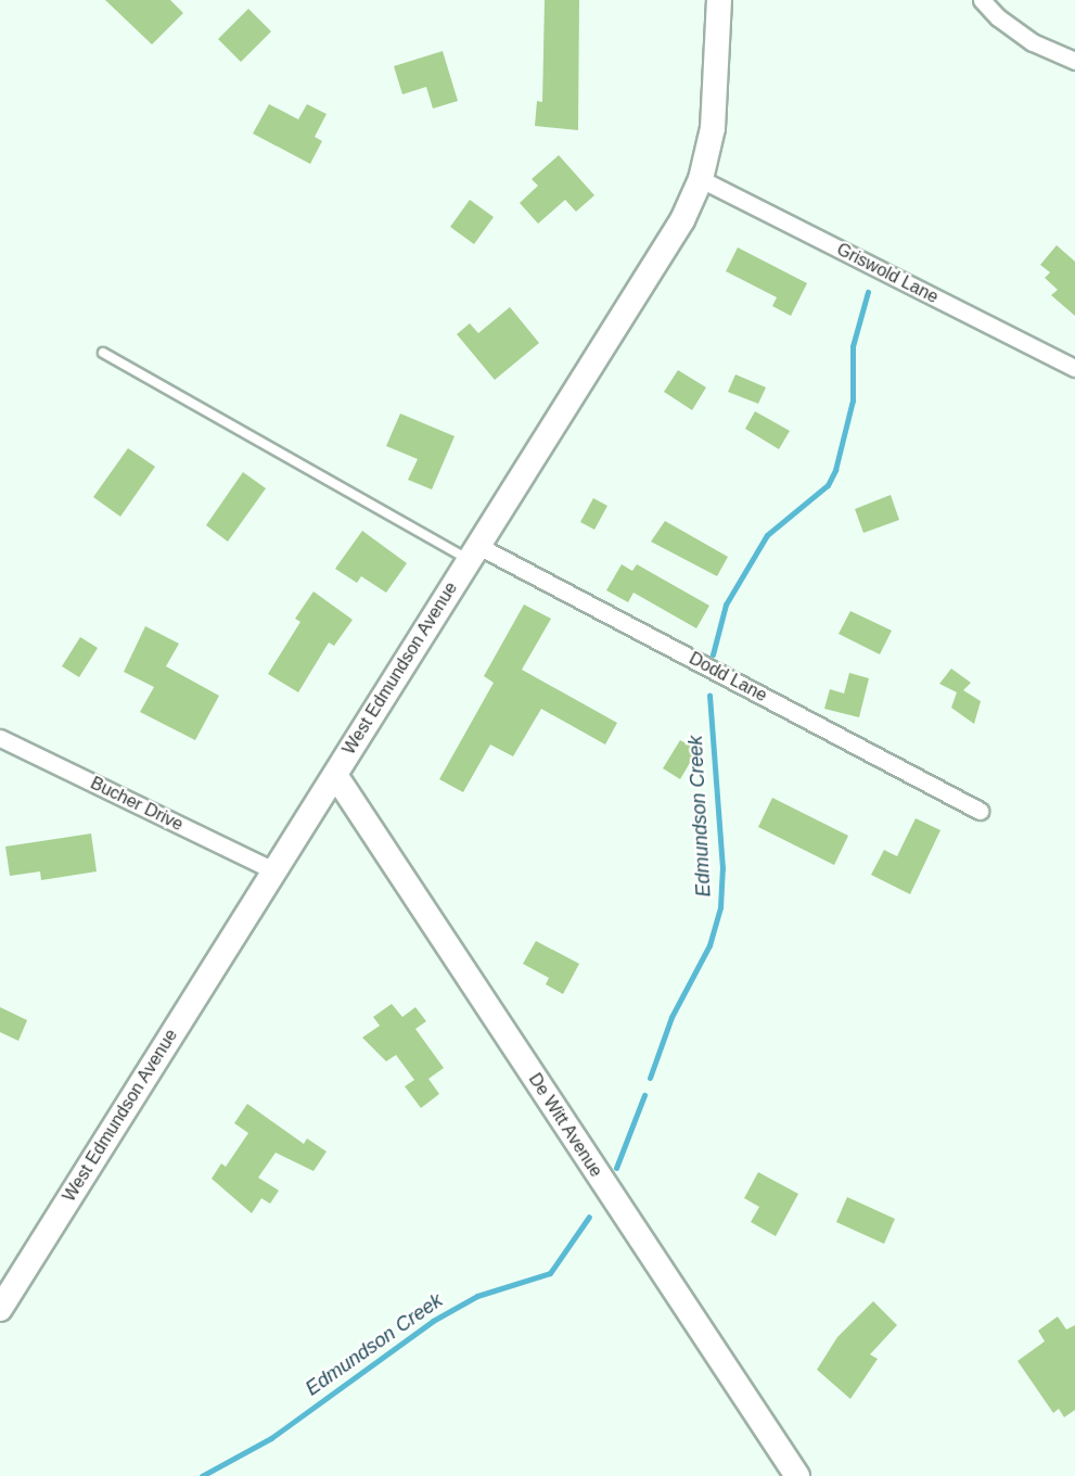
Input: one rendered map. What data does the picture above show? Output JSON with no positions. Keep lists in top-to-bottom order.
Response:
{
  "streets": {
    "street": [
      "Griswold Lane",
      "West Edmundson Avenue",
      "Dodd Lane",
      "Bucher Drive",
      "De Witt Avenue"
    ]
  },
  "crossings": [
    ["Griswold Lane", "West Edmundson Avenue"],
    ["West Edmundson Avenue", "Dodd Lane"],
    ["West Edmundson Avenue", "Bucher Drive"],
    ["West Edmundson Avenue", "De Witt Avenue"]
  ],
  "water": ["Edmundson Creek"]
}
